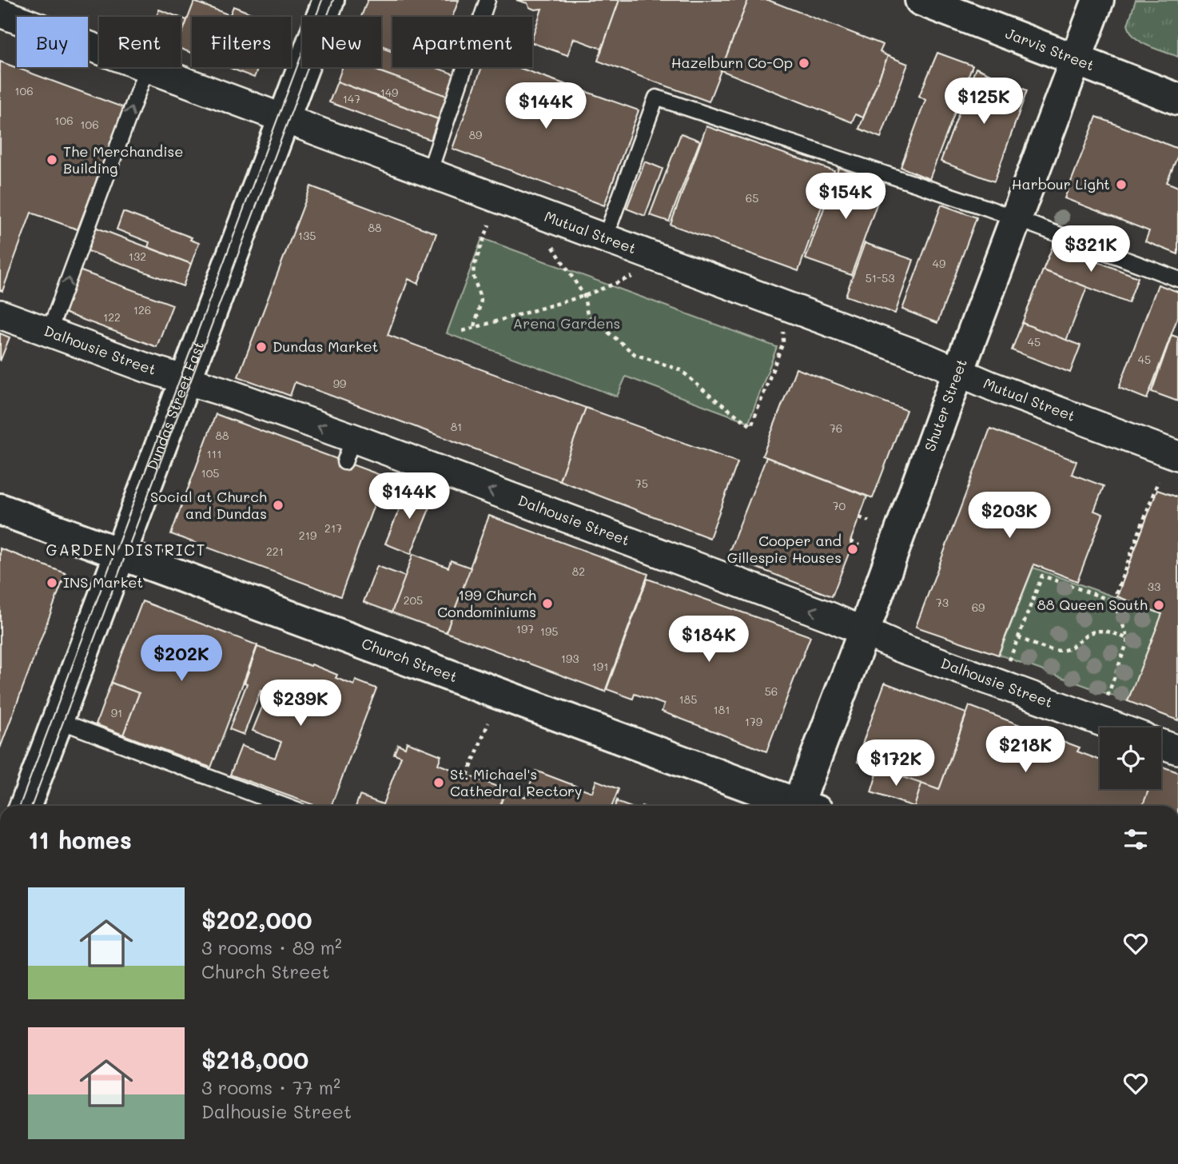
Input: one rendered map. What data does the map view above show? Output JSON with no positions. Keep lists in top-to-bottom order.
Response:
{
  "streets": {
    "main road": [
      "Jarvis Street",
      "Shuter Street",
      "Dundas Street East",
      "Church Street"
    ],
    "street": ["Mutual Street", "Dalhousie Street"]
  },
  "crossings": [
    ["Jarvis Street", "Shuter Street"],
    ["Mutual Street", "Shuter Street"],
    ["Mutual Street", "Dundas Street East"],
    ["Dalhousie Street", "Shuter Street"],
    ["Dalhousie Street", "Dundas Street East"],
    ["Dundas Street East", "Church Street"]
  ],
  "one_way": ["Dalhousie Street"],
  "districts": ["GARDEN DISTRICT"],
  "parks": ["Arena Gardens"],
  "places": [
    "Hazelburn Co-Op",
    "The Merchandise Building",
    "Harbour Light",
    "Dundas Market",
    "Social at Church and Dundas",
    "Cooper and Gillespie Houses",
    "INS Market",
    "199 Church Condominiums",
    "88 Queen South",
    "St. Michael's Cathedral Rectory"
  ],
  "house_numbers": [
    "106",
    "149",
    "147",
    "106",
    "106",
    "89",
    "65",
    "88",
    "135",
    "132",
    "49",
    "51-53",
    "126",
    "122",
    "45",
    "45",
    "99",
    "81",
    "76",
    "88",
    "111",
    "105",
    "75",
    "70",
    "217",
    "219",
    "221",
    "82",
    "33",
    "205",
    "73",
    "69",
    "197",
    "195",
    "193",
    "191",
    "56",
    "185",
    "181",
    "91",
    "179"
  ],
  "page": {
    "chip": [
      "Buy",
      "Rent",
      "Filters",
      "New",
      "Apartment"
    ],
    "price": [
      "$125K",
      "$144K",
      "$154K",
      "$321K",
      "$144K",
      "$203K",
      "$184K",
      "$202K",
      "$239K",
      "$218K",
      "$172K"
    ],
    "heading": "11 homes",
    "list": [
      {
        "name": "$202,000",
        "note": "3 rooms · 89 m² · Church Street"
      },
      {
        "name": "$218,000",
        "note": "3 rooms · 77 m² · Dalhousie Street"
      }
    ]
  }
}
